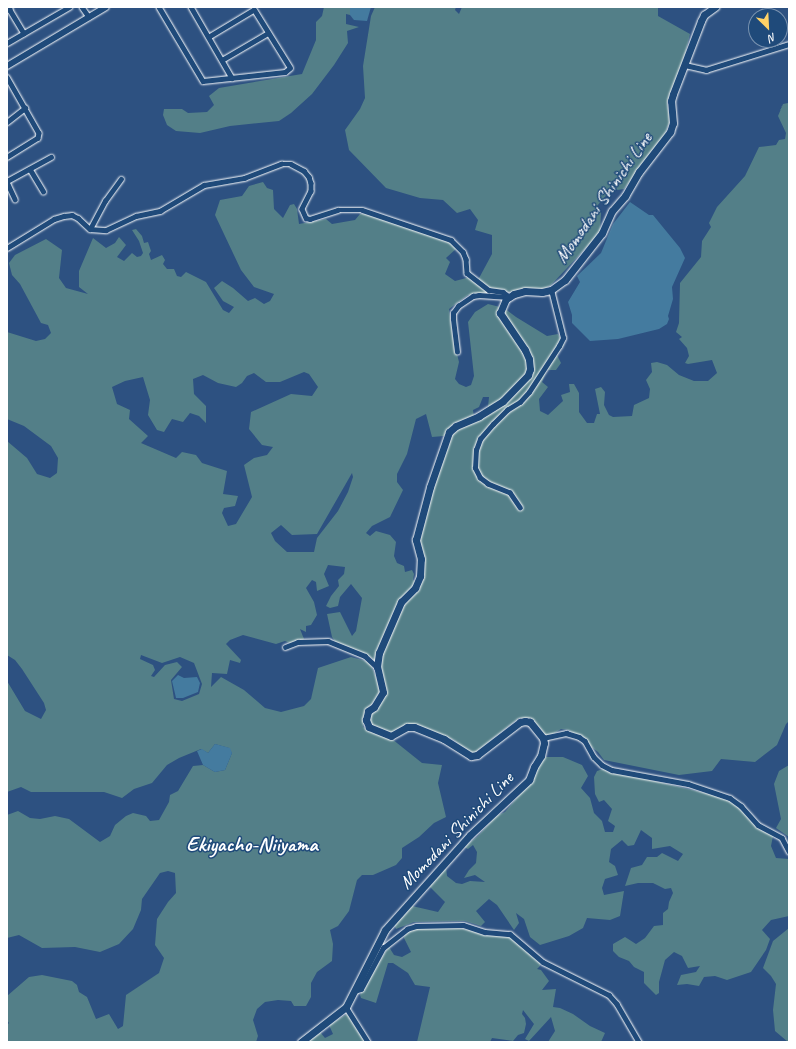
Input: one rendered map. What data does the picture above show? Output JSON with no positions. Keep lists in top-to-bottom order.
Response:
{
  "streets": {
    "main road": ["Momodani Shinichi Line"]
  },
  "districts": ["Ekiyacho-Niiyama"],
  "north": "bottom right"
}
